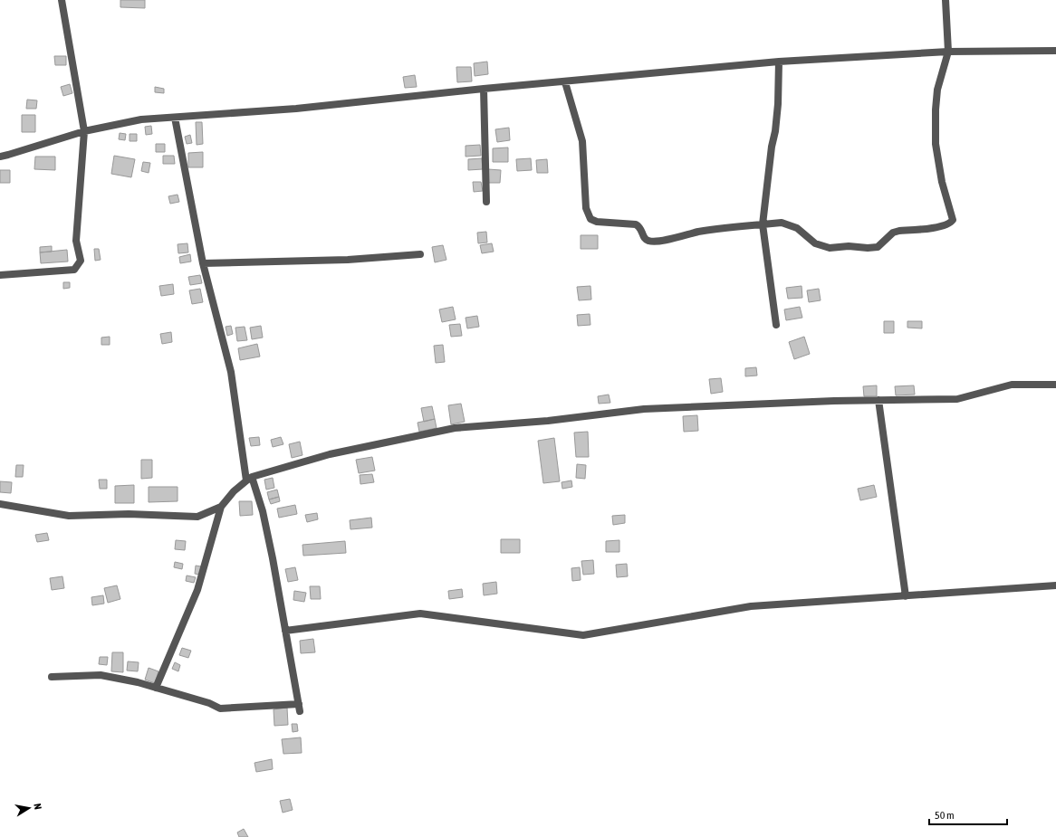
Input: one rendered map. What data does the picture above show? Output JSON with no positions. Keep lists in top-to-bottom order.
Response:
{
  "scale_bar": "50 m",
  "north": "right"
}
